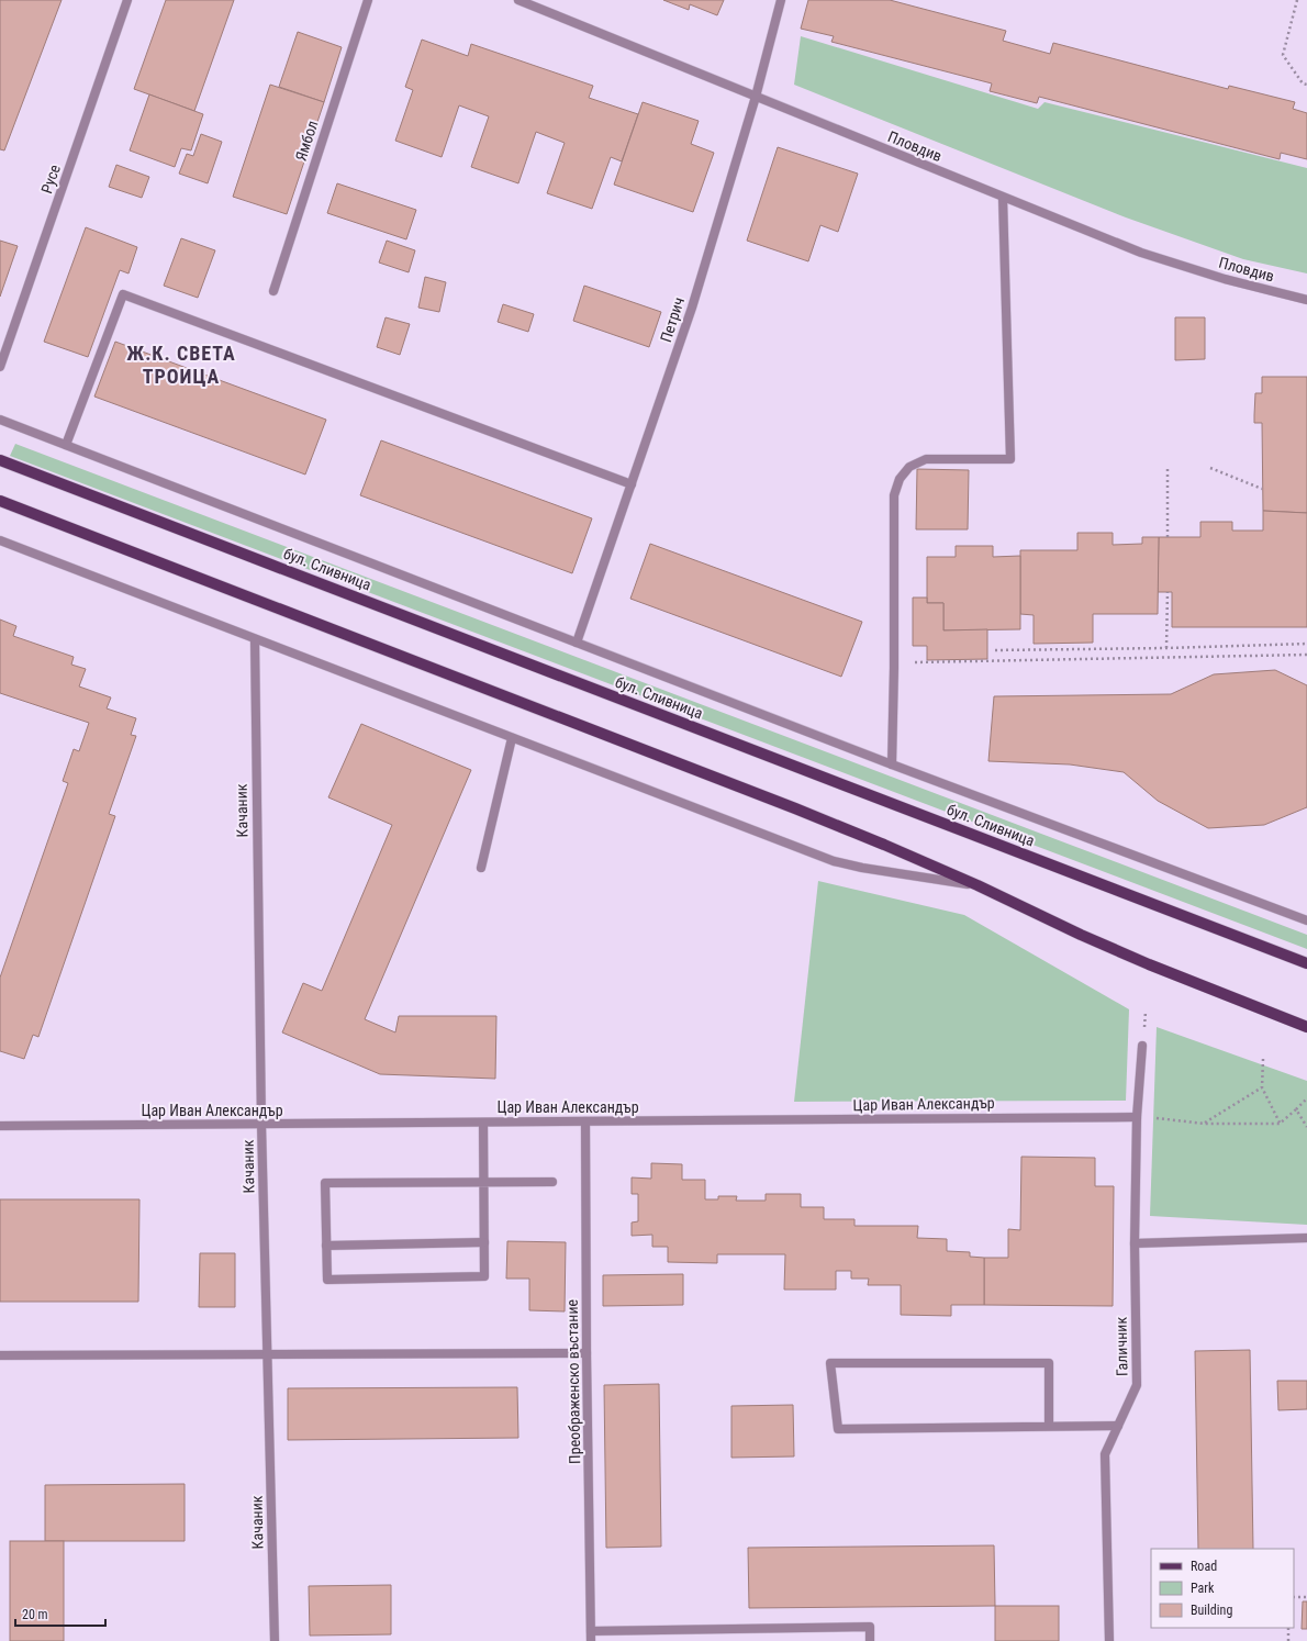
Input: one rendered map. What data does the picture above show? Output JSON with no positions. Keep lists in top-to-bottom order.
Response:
{
  "streets": {
    "main road": ["бул. Сливница"],
    "street": [
      "Ямбол",
      "Пловдив",
      "Русе",
      "Петрич",
      "Качаник",
      "Цар Иван Александър",
      "Галичник",
      "Преображенско въстание"
    ]
  },
  "crossings": [
    ["Пловдив", "Петрич"],
    ["Петрич", "бул. Сливница"],
    ["Качаник", "Цар Иван Александър"],
    ["Цар Иван Александър", "Галичник"],
    ["Цар Иван Александър", "Преображенско въстание"]
  ],
  "districts": ["Ж.К. СВЕТА ТРОИЦА"],
  "legend": ["Road", "Park", "Building"],
  "scale_bar": "20 m"
}
